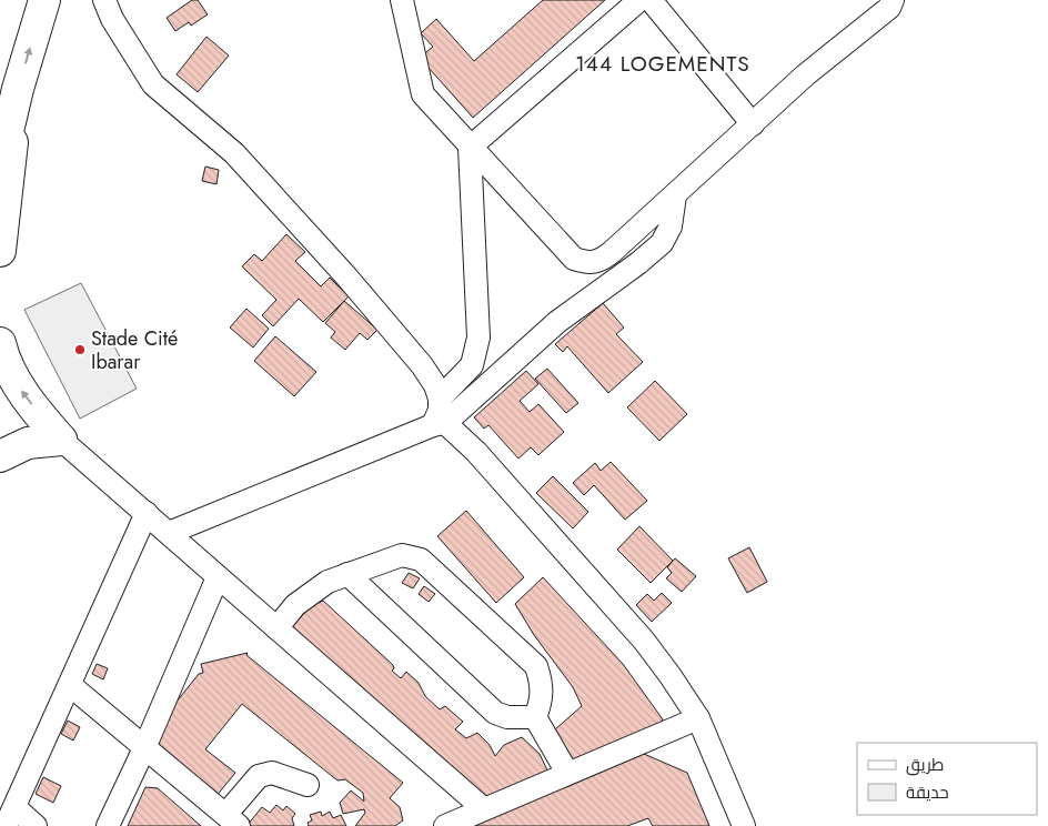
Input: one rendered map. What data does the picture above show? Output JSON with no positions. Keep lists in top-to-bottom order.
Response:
{
  "districts": ["144 LOGEMENTS"],
  "places": ["Stade Cité Ibarar"],
  "legend": ["طريق", "حديقة"]
}
